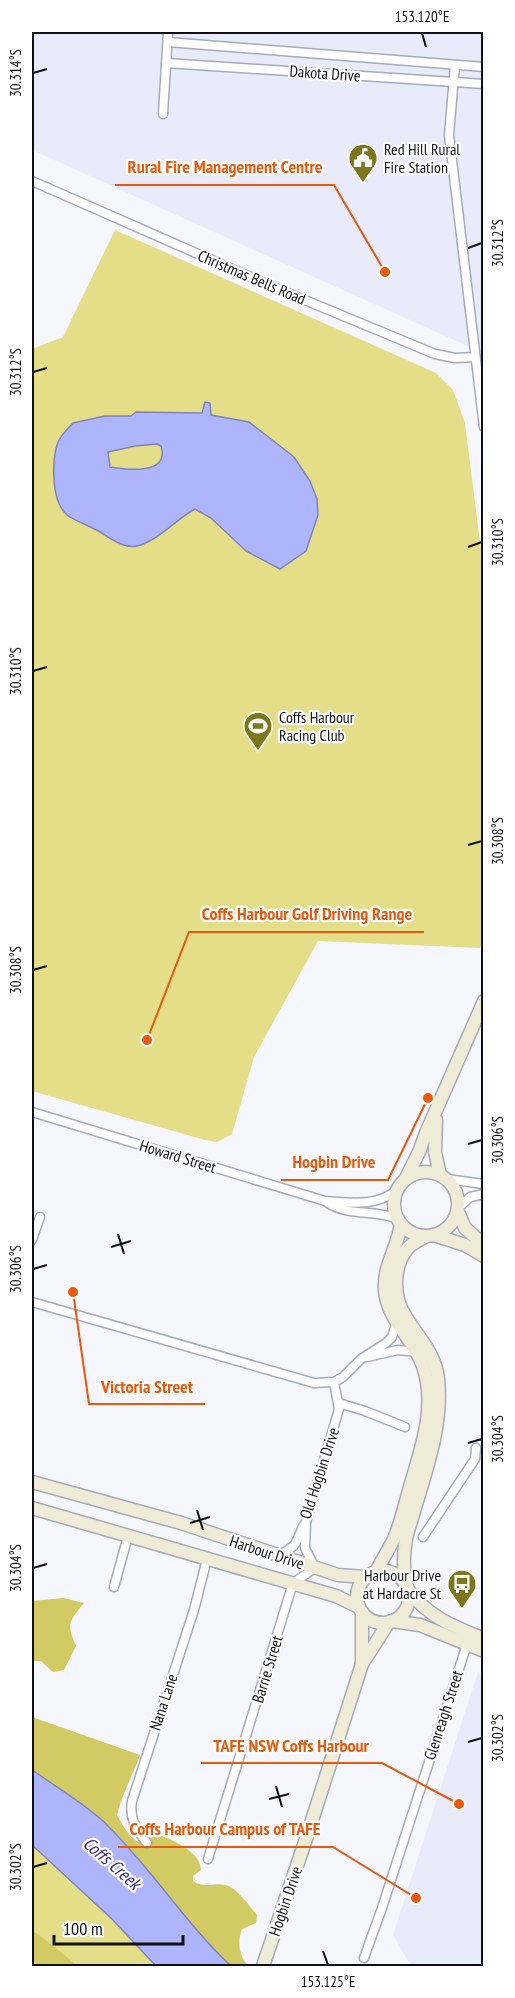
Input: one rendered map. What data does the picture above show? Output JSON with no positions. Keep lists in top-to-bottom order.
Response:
{
  "streets": {
    "main road": ["Harbour Drive", "Hogbin Drive"],
    "street": [
      "Dakota Drive",
      "Christmas Bells Road",
      "Howard Street",
      "Old Hogbin Drive",
      "Barrie Street",
      "Nana Lane",
      "Glenreagh Street"
    ]
  },
  "crossings": [
    ["Old Hogbin Drive", "Harbour Drive"],
    ["Harbour Drive", "Barrie Street"],
    ["Harbour Drive", "Nana Lane"],
    ["Harbour Drive", "Hogbin Drive"]
  ],
  "water": ["Coffs Creek"],
  "places": {
    "public building": ["Red Hill Rural Fire Station"],
    "other": [
      "Rural Fire Management Centre",
      "Coffs Harbour Golf Driving Range",
      "Hogbin Drive",
      "Victoria Street",
      "TAFE NSW Coffs Harbour",
      "Coffs Harbour Campus of TAFE"
    ],
    "sports": ["Coffs Harbour Racing Club"],
    "bus stop": ["Harbour Drive at Hardacre St"]
  },
  "scale_bar": "100 m",
  "coordinates": [
    "153.120°E",
    "30.314°S",
    "30.312°S",
    "30.310°S",
    "30.308°S",
    "30.306°S",
    "30.304°S",
    "30.302°S",
    "153.125°E"
  ]
}
